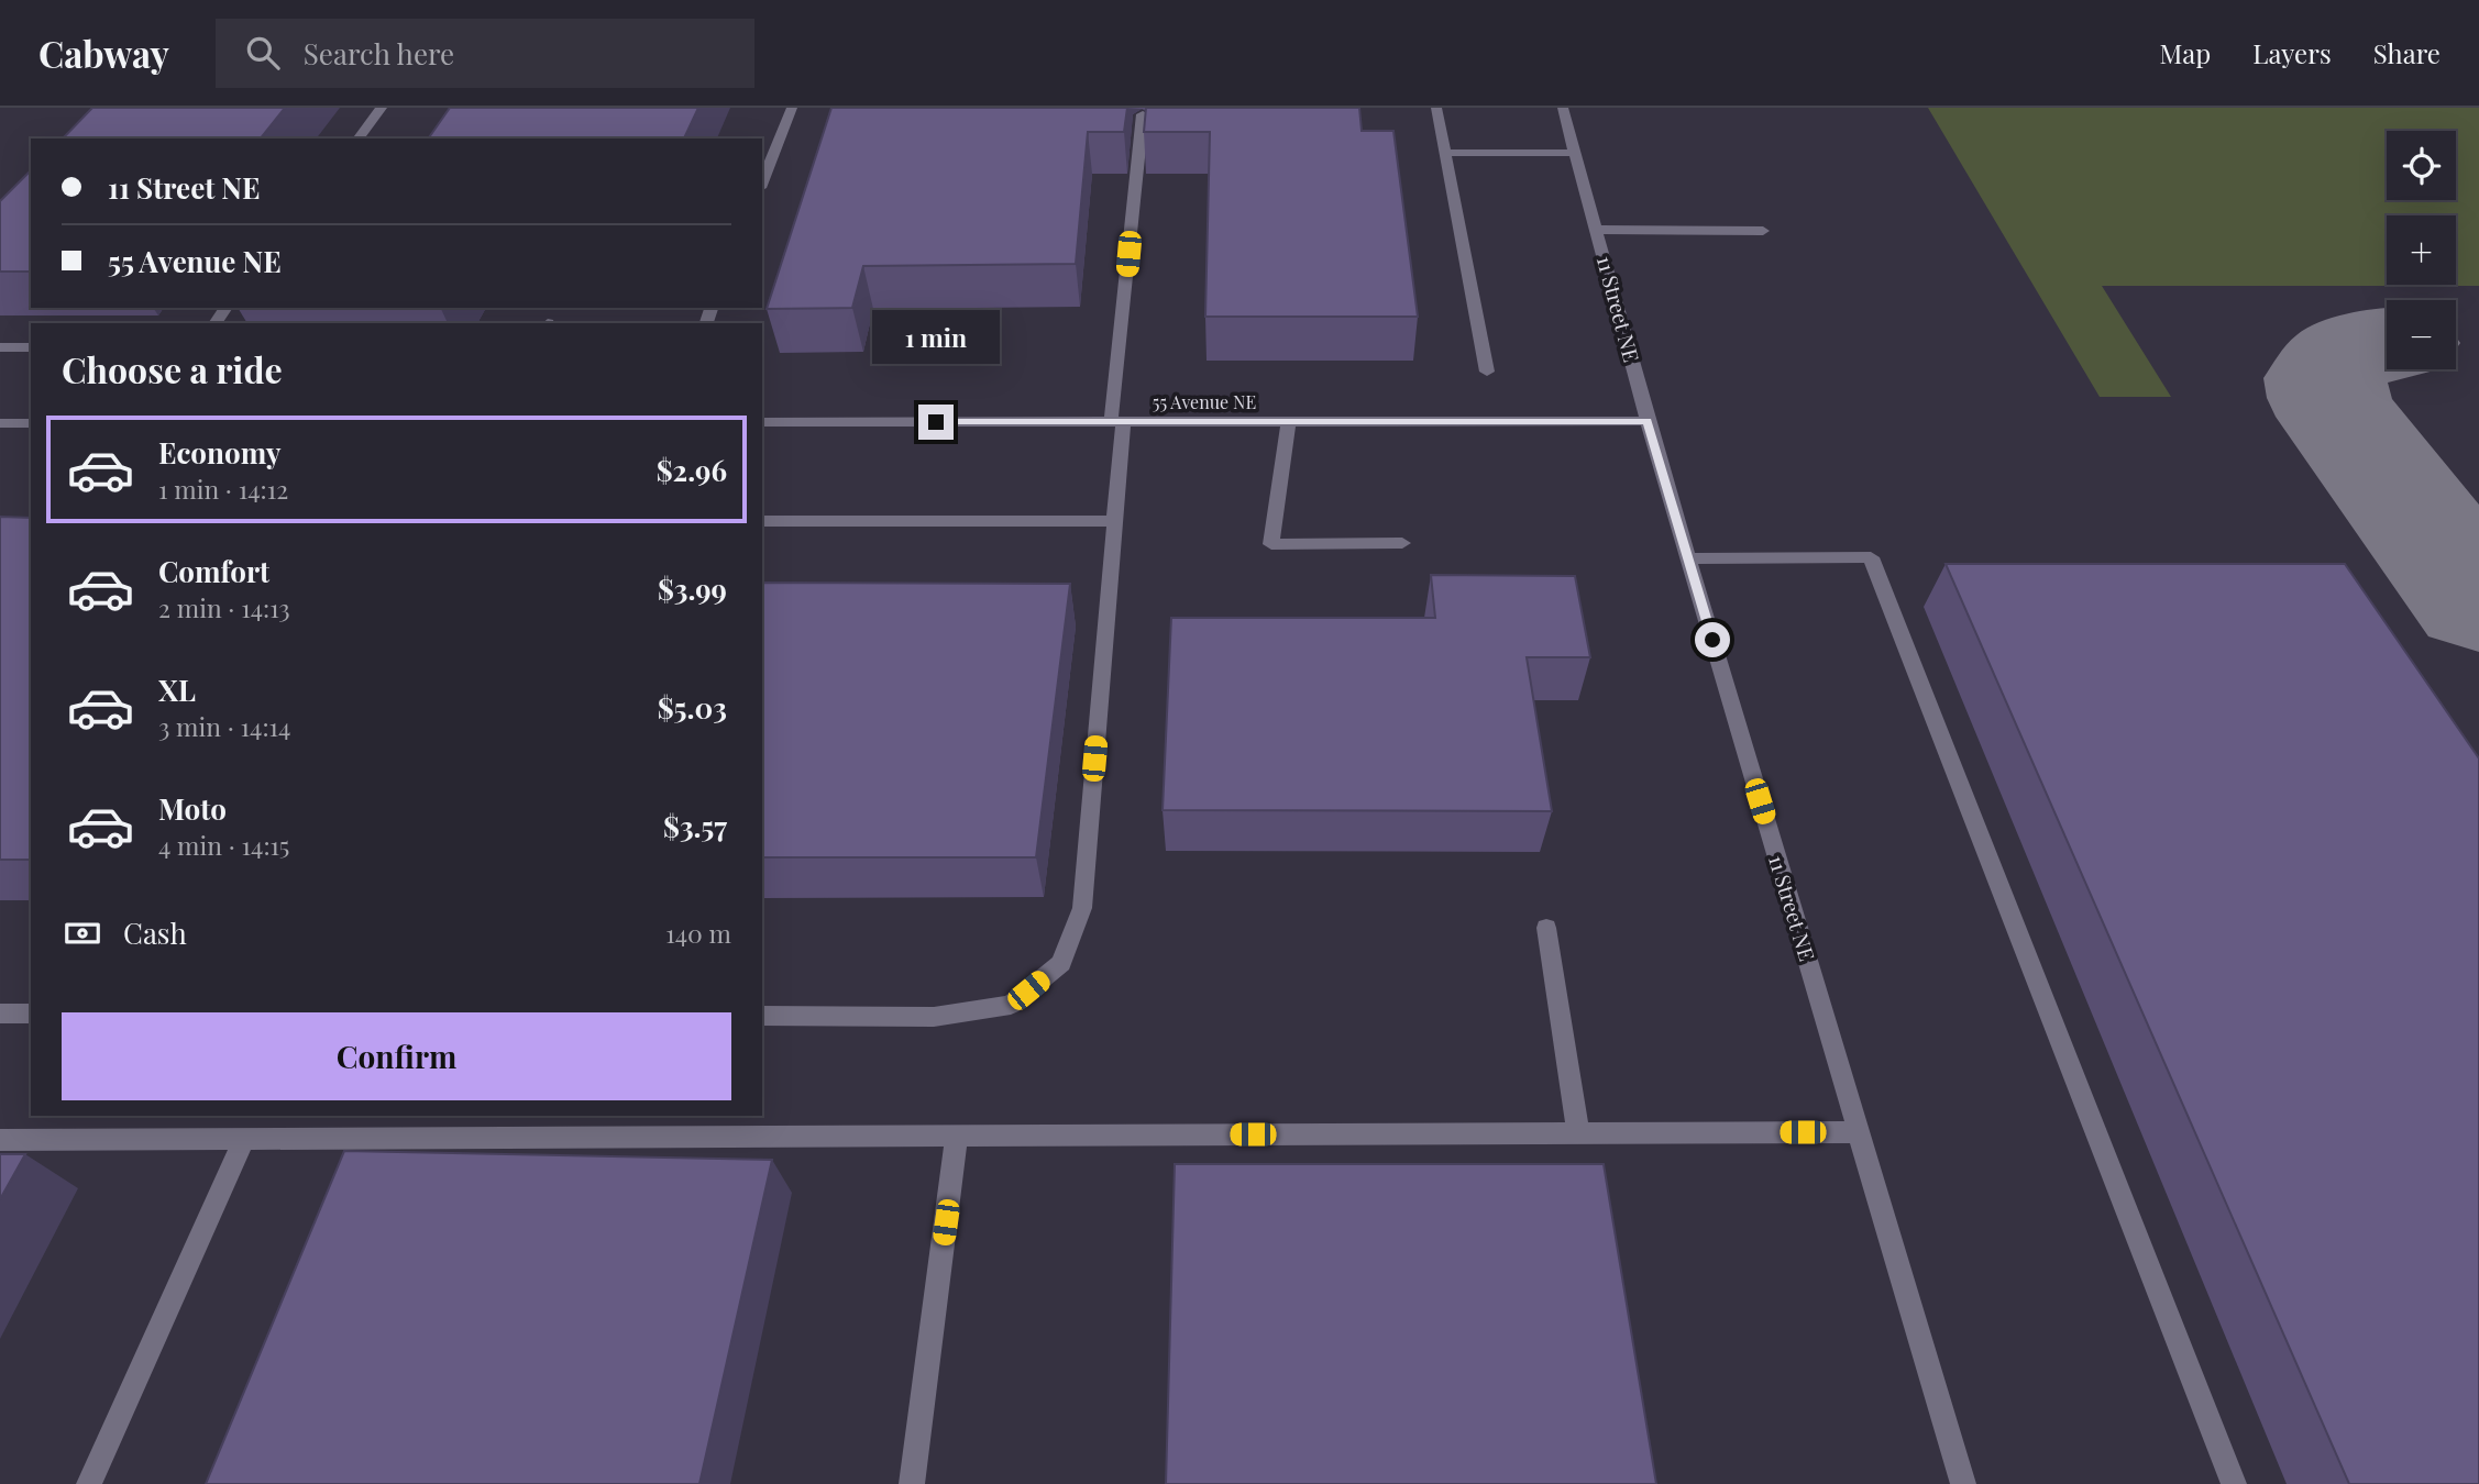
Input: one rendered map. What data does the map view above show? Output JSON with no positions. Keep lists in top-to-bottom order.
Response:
{
  "streets": {
    "street": ["11 Street NE", "55 Avenue NE"]
  },
  "crossings": [
    ["11 Street NE", "55 Avenue NE"]
  ],
  "page": {
    "header": "Cabway",
    "search": "Search here",
    "nav": ["Map", "Layers", "Share"],
    "map_buttons": ["+", "−"],
    "banner": ["11 Street NE", "55 Avenue NE"],
    "bubble": "1 min",
    "heading": "Choose a ride",
    "list": [
      {
        "name": "Economy",
        "note": "1 min · 14:12",
        "value": "$2.96"
      },
      {
        "name": "Comfort",
        "note": "2 min · 14:13",
        "value": "$3.99"
      },
      {
        "name": "XL",
        "note": "3 min · 14:14",
        "value": "$5.03"
      },
      {
        "name": "Moto",
        "note": "4 min · 14:15",
        "value": "$3.57"
      }
    ],
    "pay": ["Cash", "140 m"],
    "buttons": "Confirm"
  }
}
